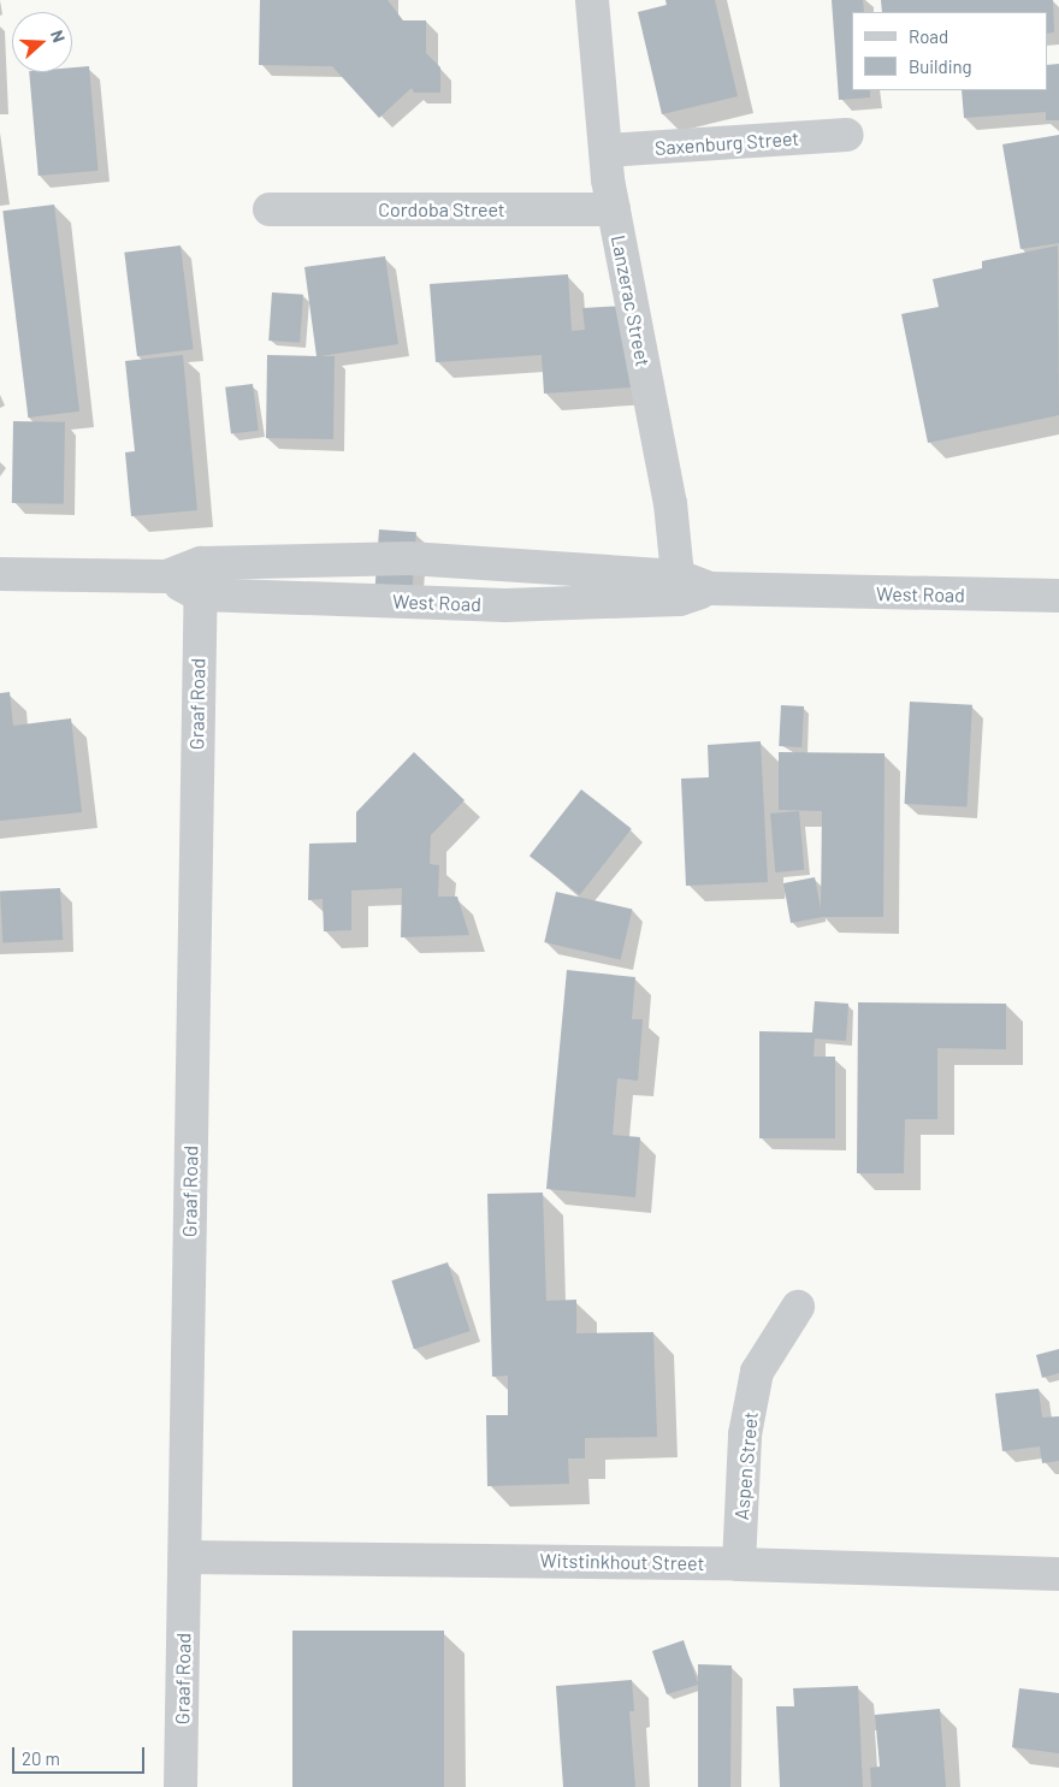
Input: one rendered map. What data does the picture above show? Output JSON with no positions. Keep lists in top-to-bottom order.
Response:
{
  "streets": {
    "street": [
      "Saxenburg Street",
      "Cordoba Street",
      "Lanzerac Street",
      "West Road",
      "Graaf Road",
      "Aspen Street",
      "Witstinkhout Street"
    ]
  },
  "crossings": [
    ["Saxenburg Street", "Lanzerac Street"],
    ["Cordoba Street", "Lanzerac Street"],
    ["Lanzerac Street", "West Road"],
    ["West Road", "Graaf Road"],
    ["Graaf Road", "Witstinkhout Street"],
    ["Aspen Street", "Witstinkhout Street"]
  ],
  "legend": ["Road", "Building"],
  "scale_bar": "20 m",
  "north": "right"
}
